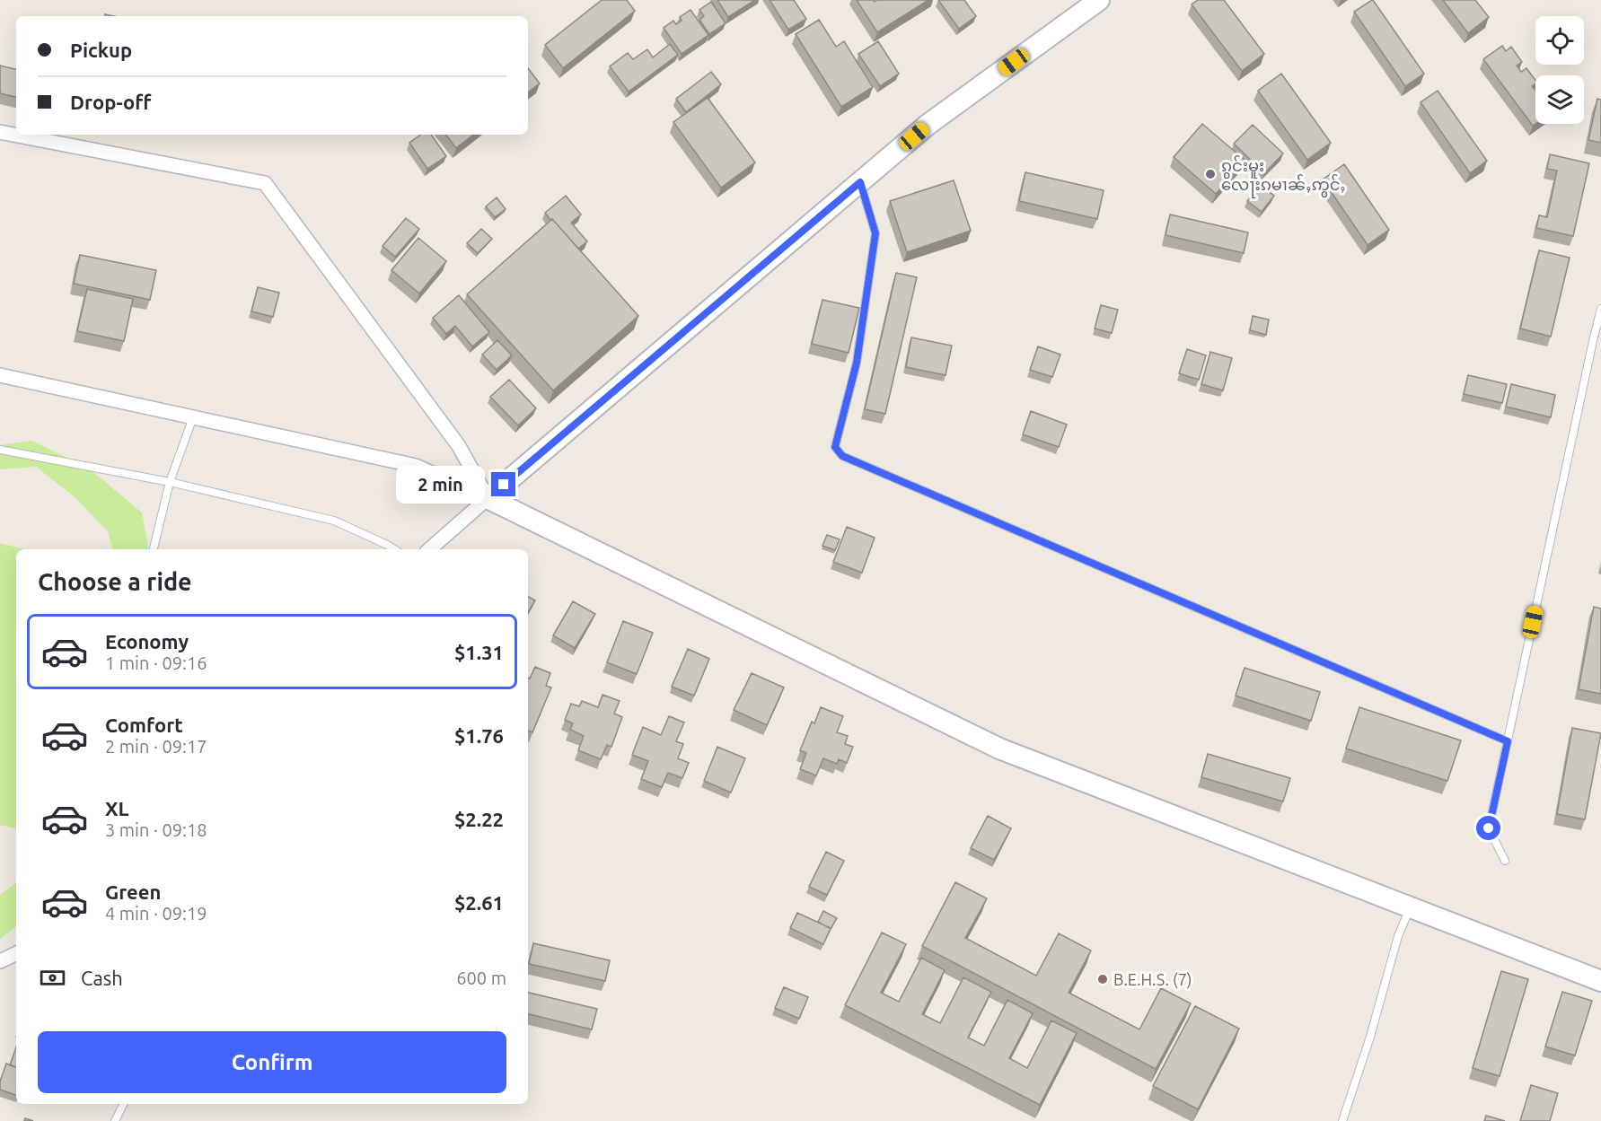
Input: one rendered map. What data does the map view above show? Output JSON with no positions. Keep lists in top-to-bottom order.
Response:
{
  "places": ["ၵွင်းမူး လေႃးၵမၢၼ်ႇဢွင်ႇ", "B.E.H.S. (7)"],
  "page": {
    "banner": ["Pickup", "Drop-off"],
    "bubble": "2 min",
    "heading": "Choose a ride",
    "list": [
      {
        "name": "Economy",
        "note": "1 min · 09:16",
        "value": "$1.31"
      },
      {
        "name": "Comfort",
        "note": "2 min · 09:17",
        "value": "$1.76"
      },
      {
        "name": "XL",
        "note": "3 min · 09:18",
        "value": "$2.22"
      },
      {
        "name": "Green",
        "note": "4 min · 09:19",
        "value": "$2.61"
      }
    ],
    "pay": ["Cash", "600 m"],
    "buttons": "Confirm"
  }
}
